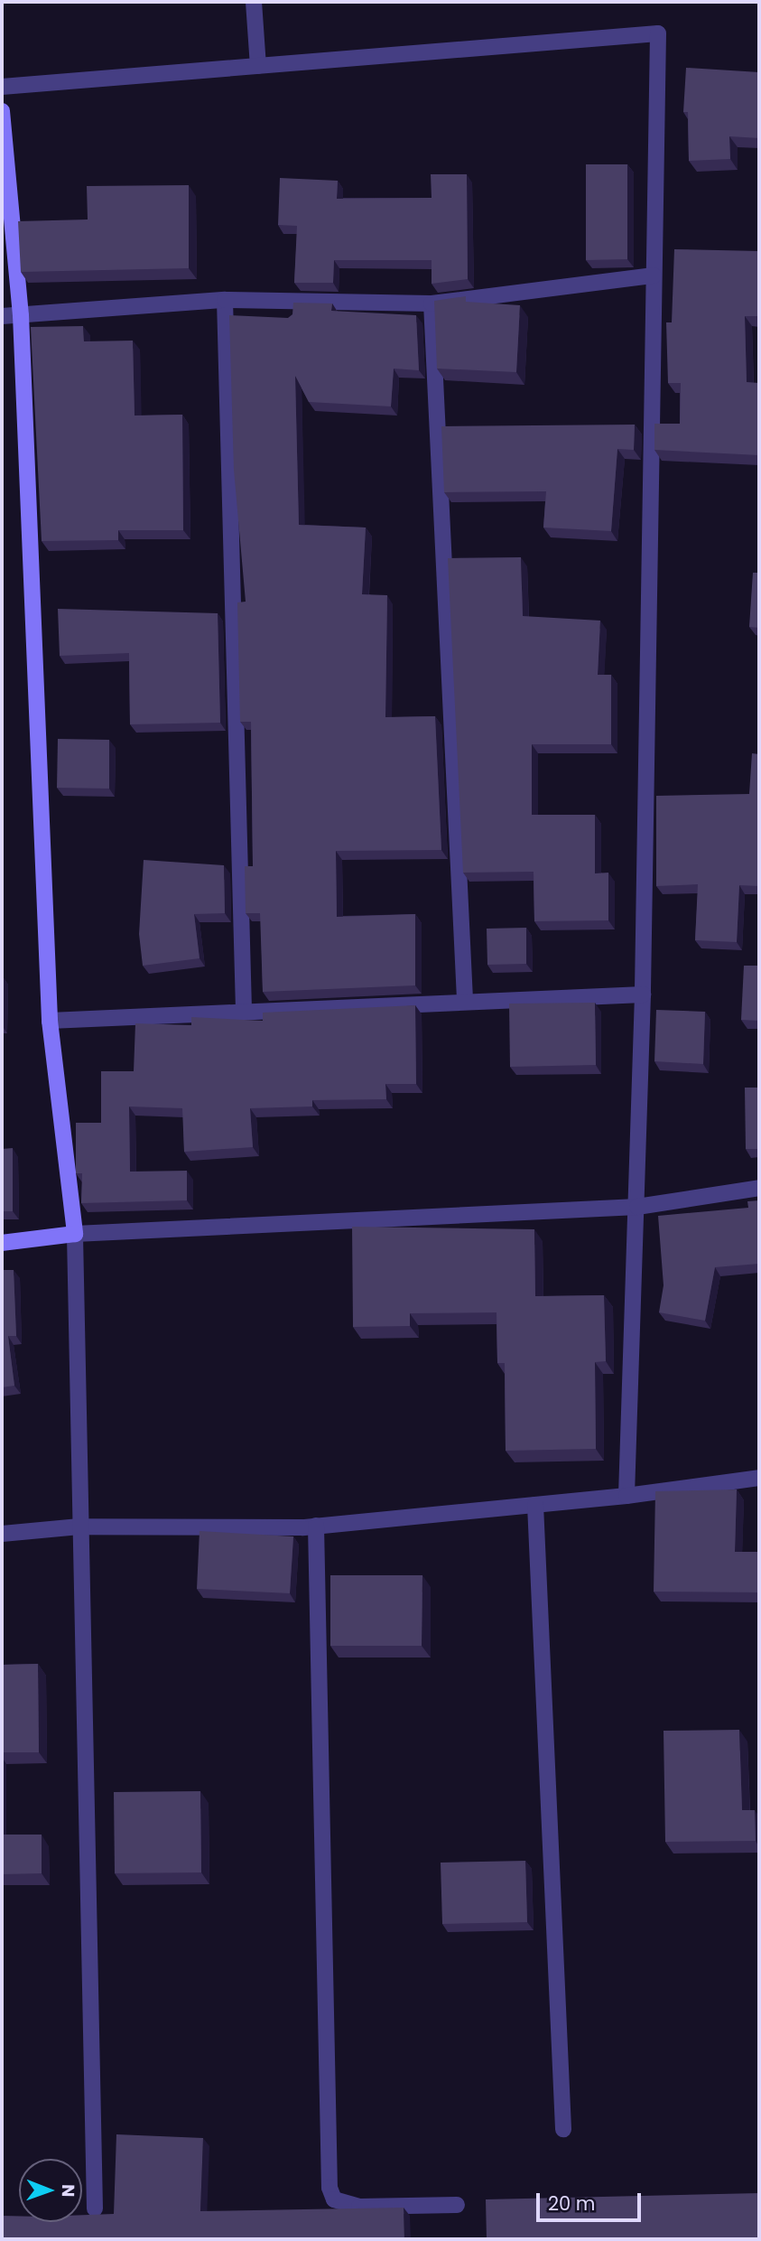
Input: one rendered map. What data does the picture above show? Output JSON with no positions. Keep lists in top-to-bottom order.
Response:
{
  "scale_bar": "20 m",
  "north": "right"
}
